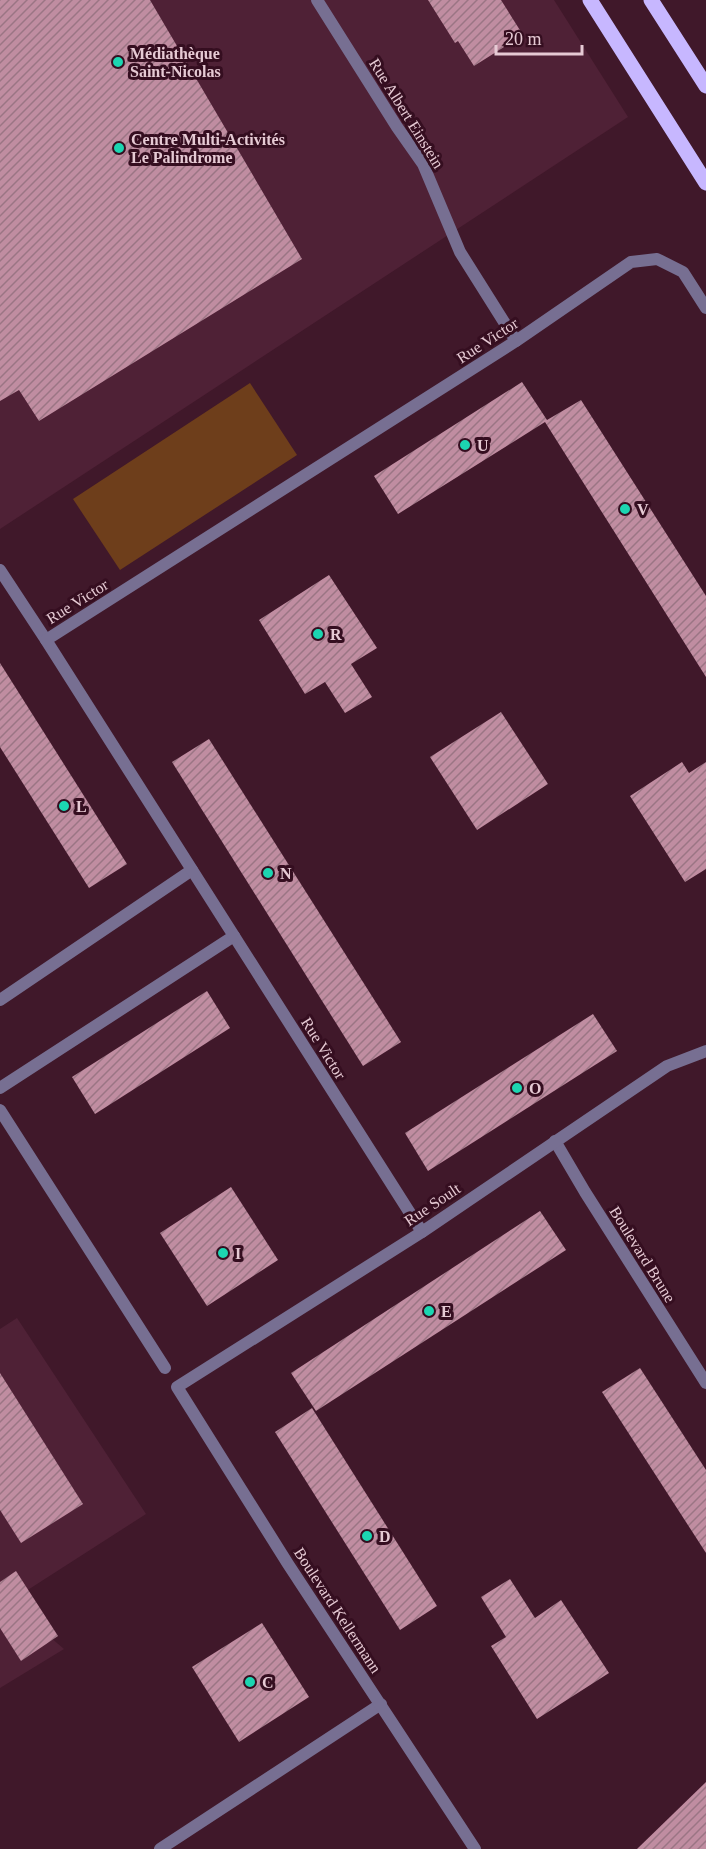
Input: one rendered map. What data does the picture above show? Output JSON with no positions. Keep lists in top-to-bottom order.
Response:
{
  "streets": {
    "street": [
      "Rue Albert Einstein",
      "Rue Victor",
      "Rue Soult",
      "Boulevard Brune",
      "Boulevard Kellermann"
    ]
  },
  "crossings": [
    ["Rue Albert Einstein", "Rue Victor"],
    ["Rue Victor", "Rue Soult"],
    ["Rue Soult", "Boulevard Brune"],
    ["Rue Soult", "Boulevard Kellermann"]
  ],
  "places": [
    "Médiathèque Saint-Nicolas",
    "Centre Multi-Activités Le Palindrome",
    "U",
    "V",
    "R",
    "L",
    "N",
    "O",
    "I",
    "E",
    "D",
    "C"
  ],
  "scale_bar": "20 m"
}
